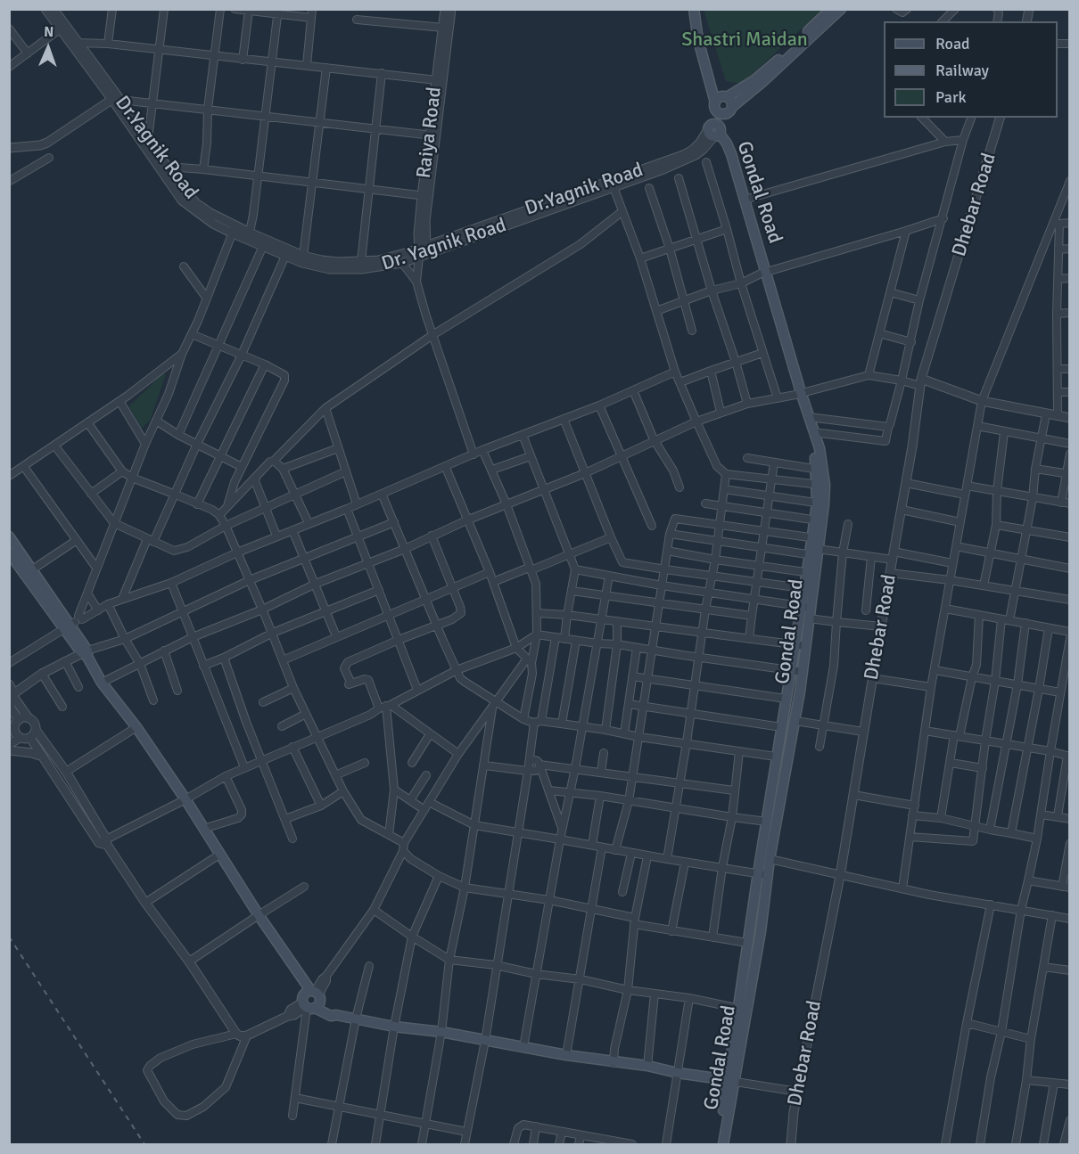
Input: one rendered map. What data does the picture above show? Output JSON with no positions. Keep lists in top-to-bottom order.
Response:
{
  "streets": {
    "main road": ["Gondal Road"],
    "street": [
      "Raiya Road",
      "Dr.Yagnik Road",
      "Dhebar Road",
      "Dr. Yagnik Road"
    ]
  },
  "crossings": [
    ["Raiya Road", "Dr.Yagnik Road"],
    ["Raiya Road", "Dr. Yagnik Road"],
    ["Dr.Yagnik Road", "Gondal Road"],
    ["Dr.Yagnik Road", "Dr. Yagnik Road"],
    ["Gondal Road", "Dr. Yagnik Road"]
  ],
  "parks": ["Shastri Maidan"],
  "legend": ["Road", "Railway", "Park"],
  "north": "top"
}
